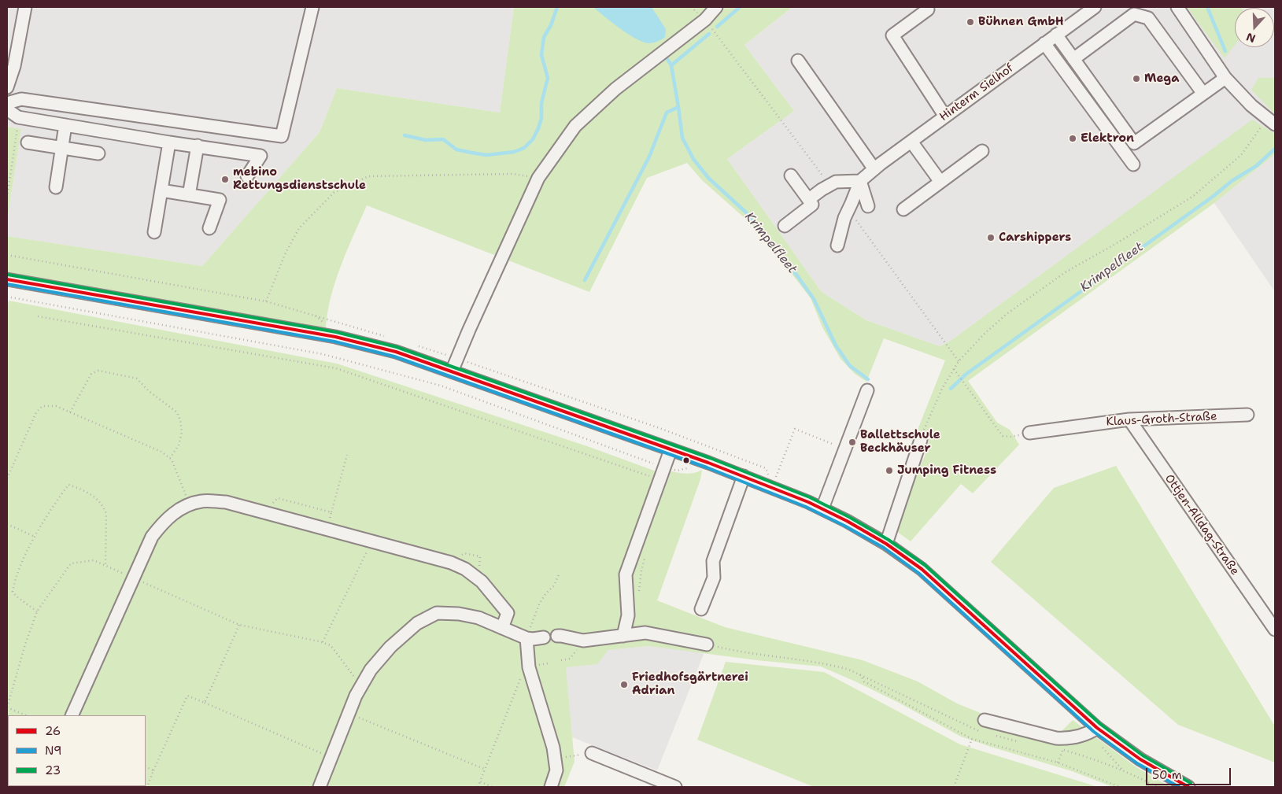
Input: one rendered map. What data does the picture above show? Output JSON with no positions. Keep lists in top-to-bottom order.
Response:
{
  "streets": {
    "street": ["Hinterm Sielhof", "Klaus-Groth-Straße", "Ottjen-Alldag-Straße"]
  },
  "crossings": [
    ["Klaus-Groth-Straße", "Ottjen-Alldag-Straße"]
  ],
  "water": ["Krimpelfleet"],
  "places": [
    "Bühnen GmbH",
    "Mega",
    "Elektron",
    "mebino Rettungsdienstschule",
    "Carshippers",
    "Ballettschule Beckhäuser",
    "Jumping Fitness",
    "Friedhofsgärtnerei Adrian"
  ],
  "lines": ["transit line 23", "transit line 26", "transit line N9"],
  "legend": ["26", "N9", "23"],
  "scale_bar": "50 m",
  "north": "bottom"
}
